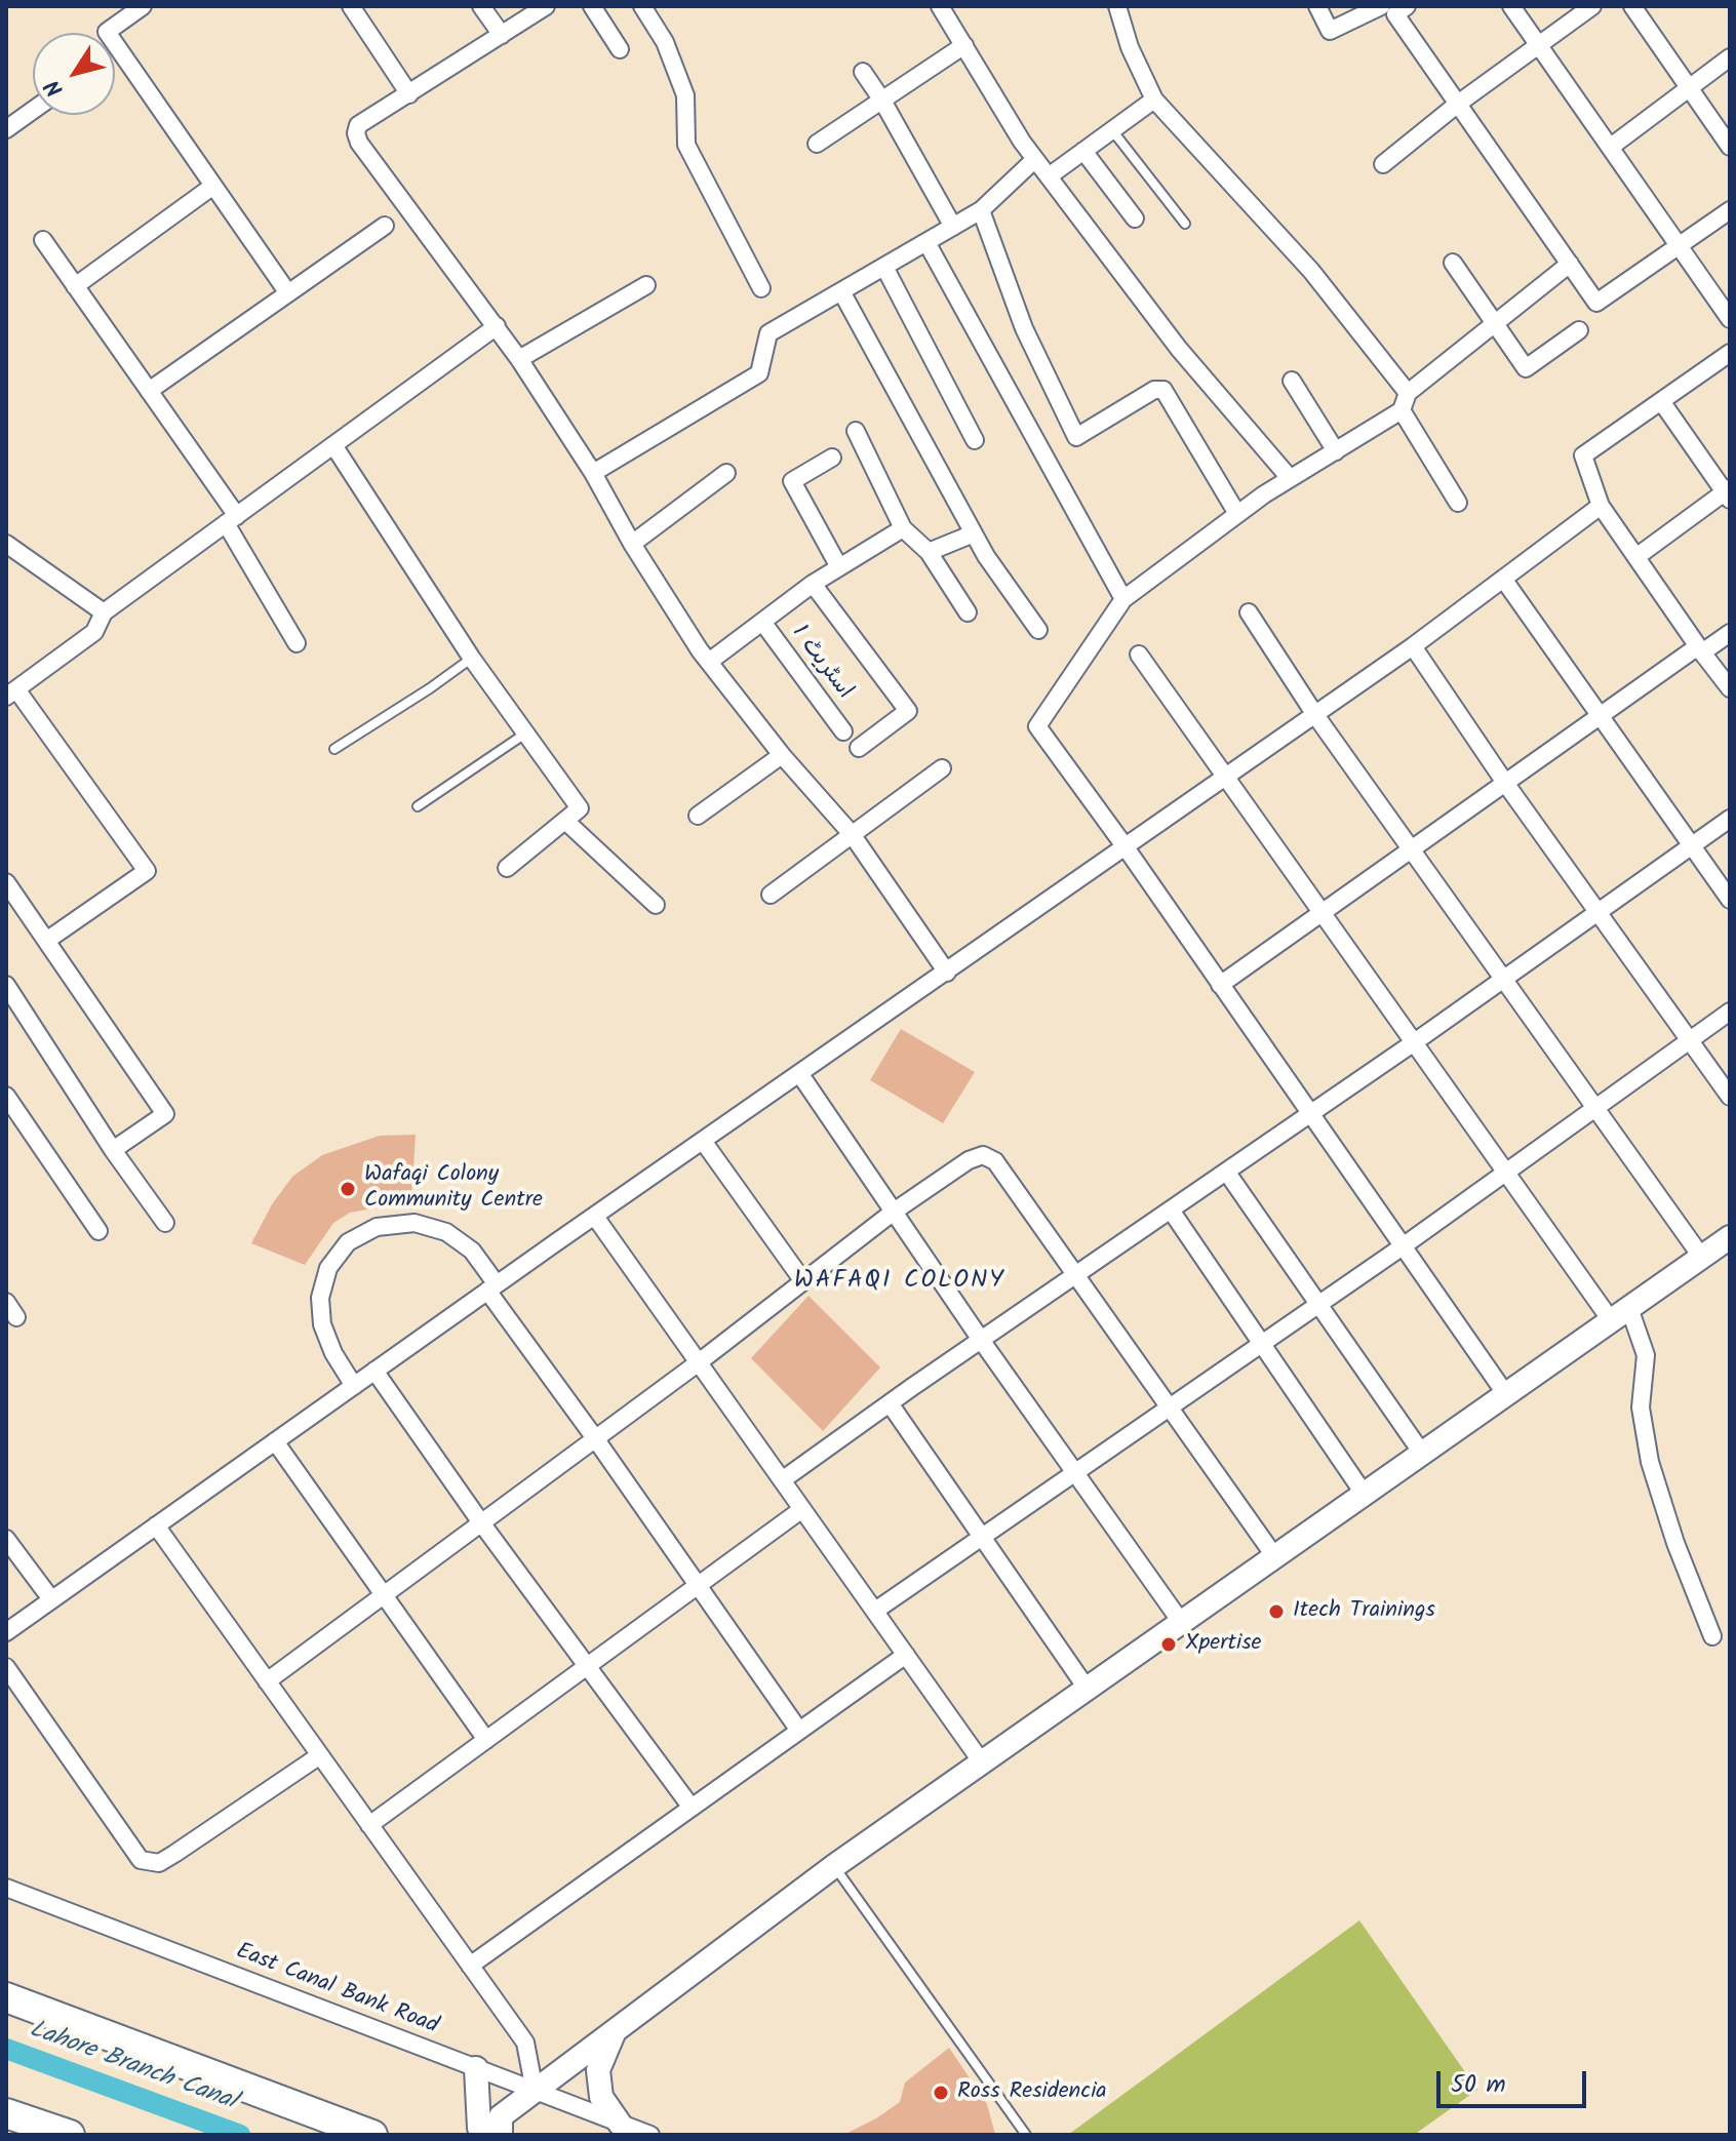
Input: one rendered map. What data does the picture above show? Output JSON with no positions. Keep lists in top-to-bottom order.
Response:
{
  "streets": {
    "street": ["اسٹریٹ 1", "East Canal Bank Road"]
  },
  "districts": ["WAFAQI COLONY"],
  "water": ["Lahore Branch Canal"],
  "places": [
    "Wafaqi Colony Community Centre",
    "Itech Trainings",
    "Xpertise",
    "Ross Residencia"
  ],
  "scale_bar": "50 m",
  "north": "bottom left"
}
